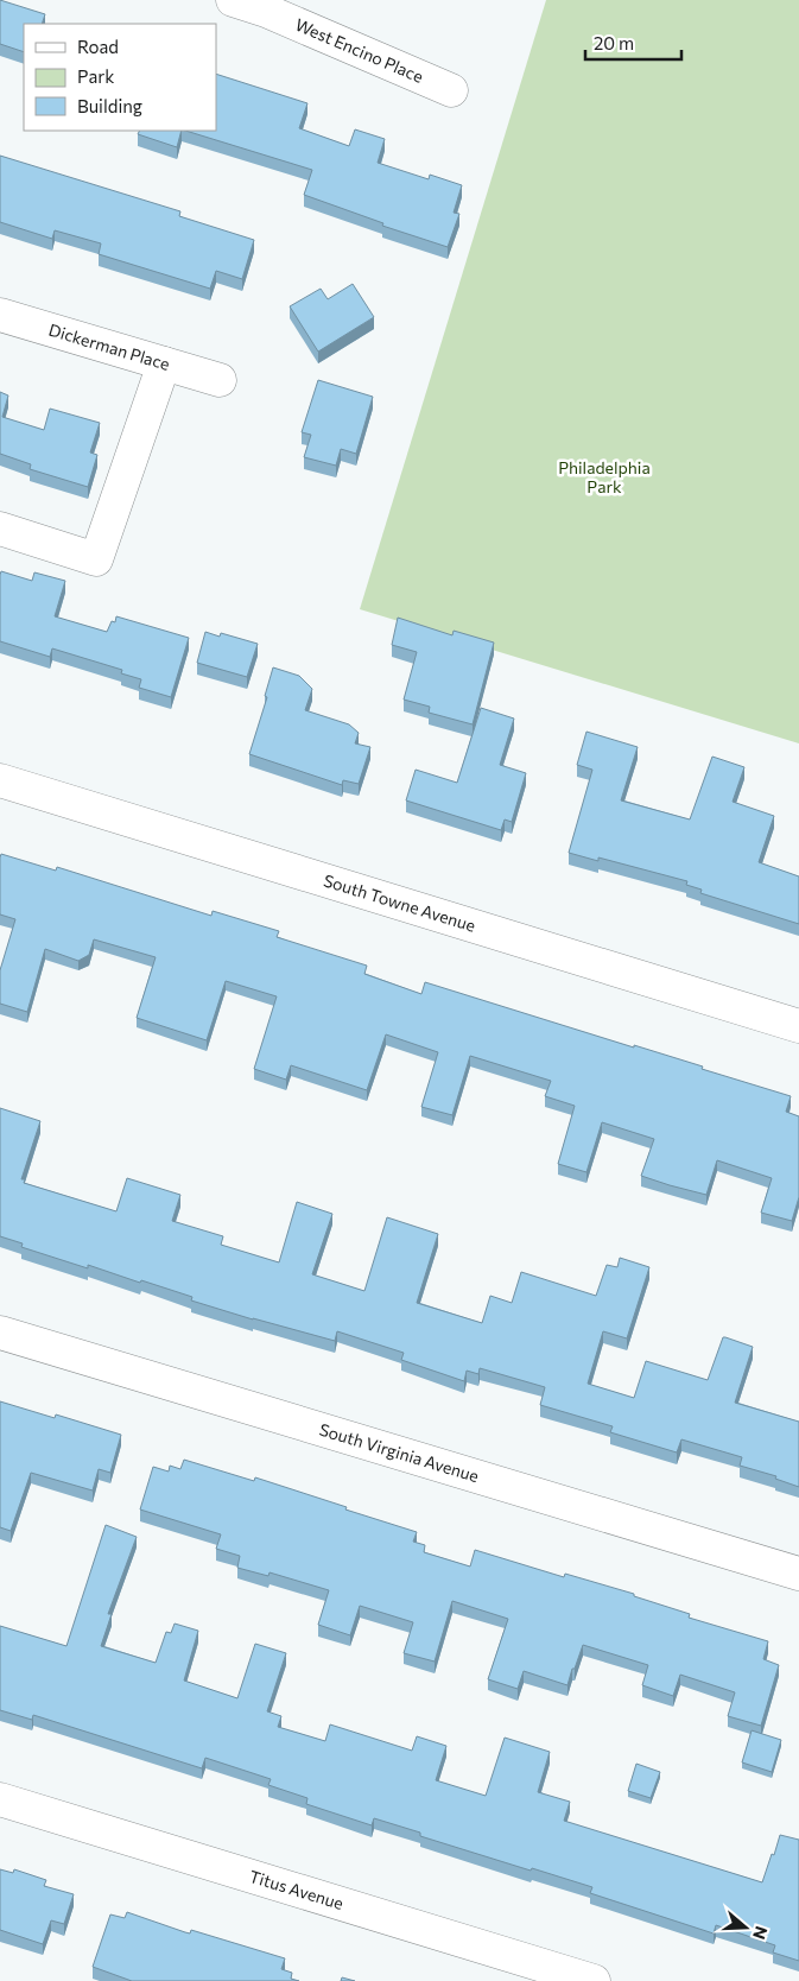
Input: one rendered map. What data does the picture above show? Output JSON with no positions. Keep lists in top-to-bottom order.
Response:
{
  "streets": {
    "street": [
      "West Encino Place",
      "Dickerman Place",
      "South Towne Avenue",
      "South Virginia Avenue",
      "Titus Avenue"
    ]
  },
  "parks": ["Philadelphia Park"],
  "legend": ["Road", "Park", "Building"],
  "scale_bar": "20 m",
  "north": "right"
}
